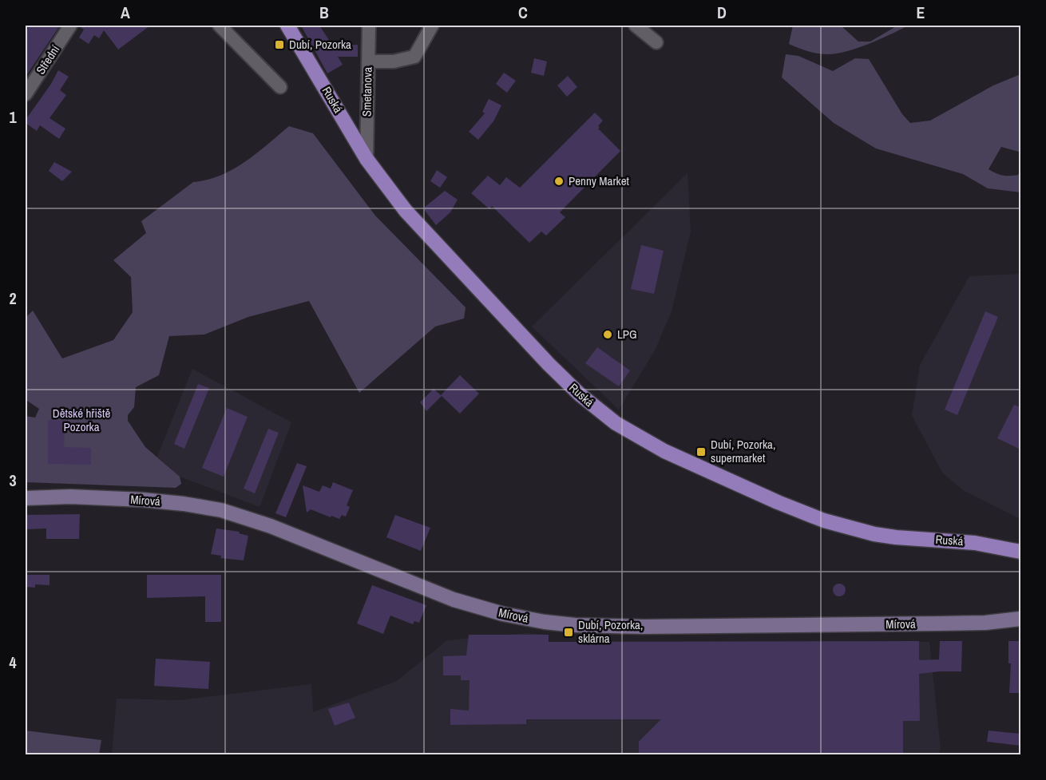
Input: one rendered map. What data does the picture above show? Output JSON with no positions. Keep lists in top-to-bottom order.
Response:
{
  "streets": {
    "main road": ["Ruská"],
    "street": ["Střední", "Smetanova", "Mírová"]
  },
  "crossings": [
    ["Smetanova", "Ruská"]
  ],
  "parks": ["Dětské hřiště Pozorka"],
  "places": {
    "transit": ["Dubí, Pozorka", "Dubí, Pozorka, supermarket", "Dubí, Pozorka, sklárna"],
    "other": ["Penny Market", "LPG"]
  },
  "grid": {
    "columns": [
      "A",
      "B",
      "C",
      "D",
      "E"
    ],
    "rows": [
      "1",
      "2",
      "3",
      "4"
    ]
  }
}
